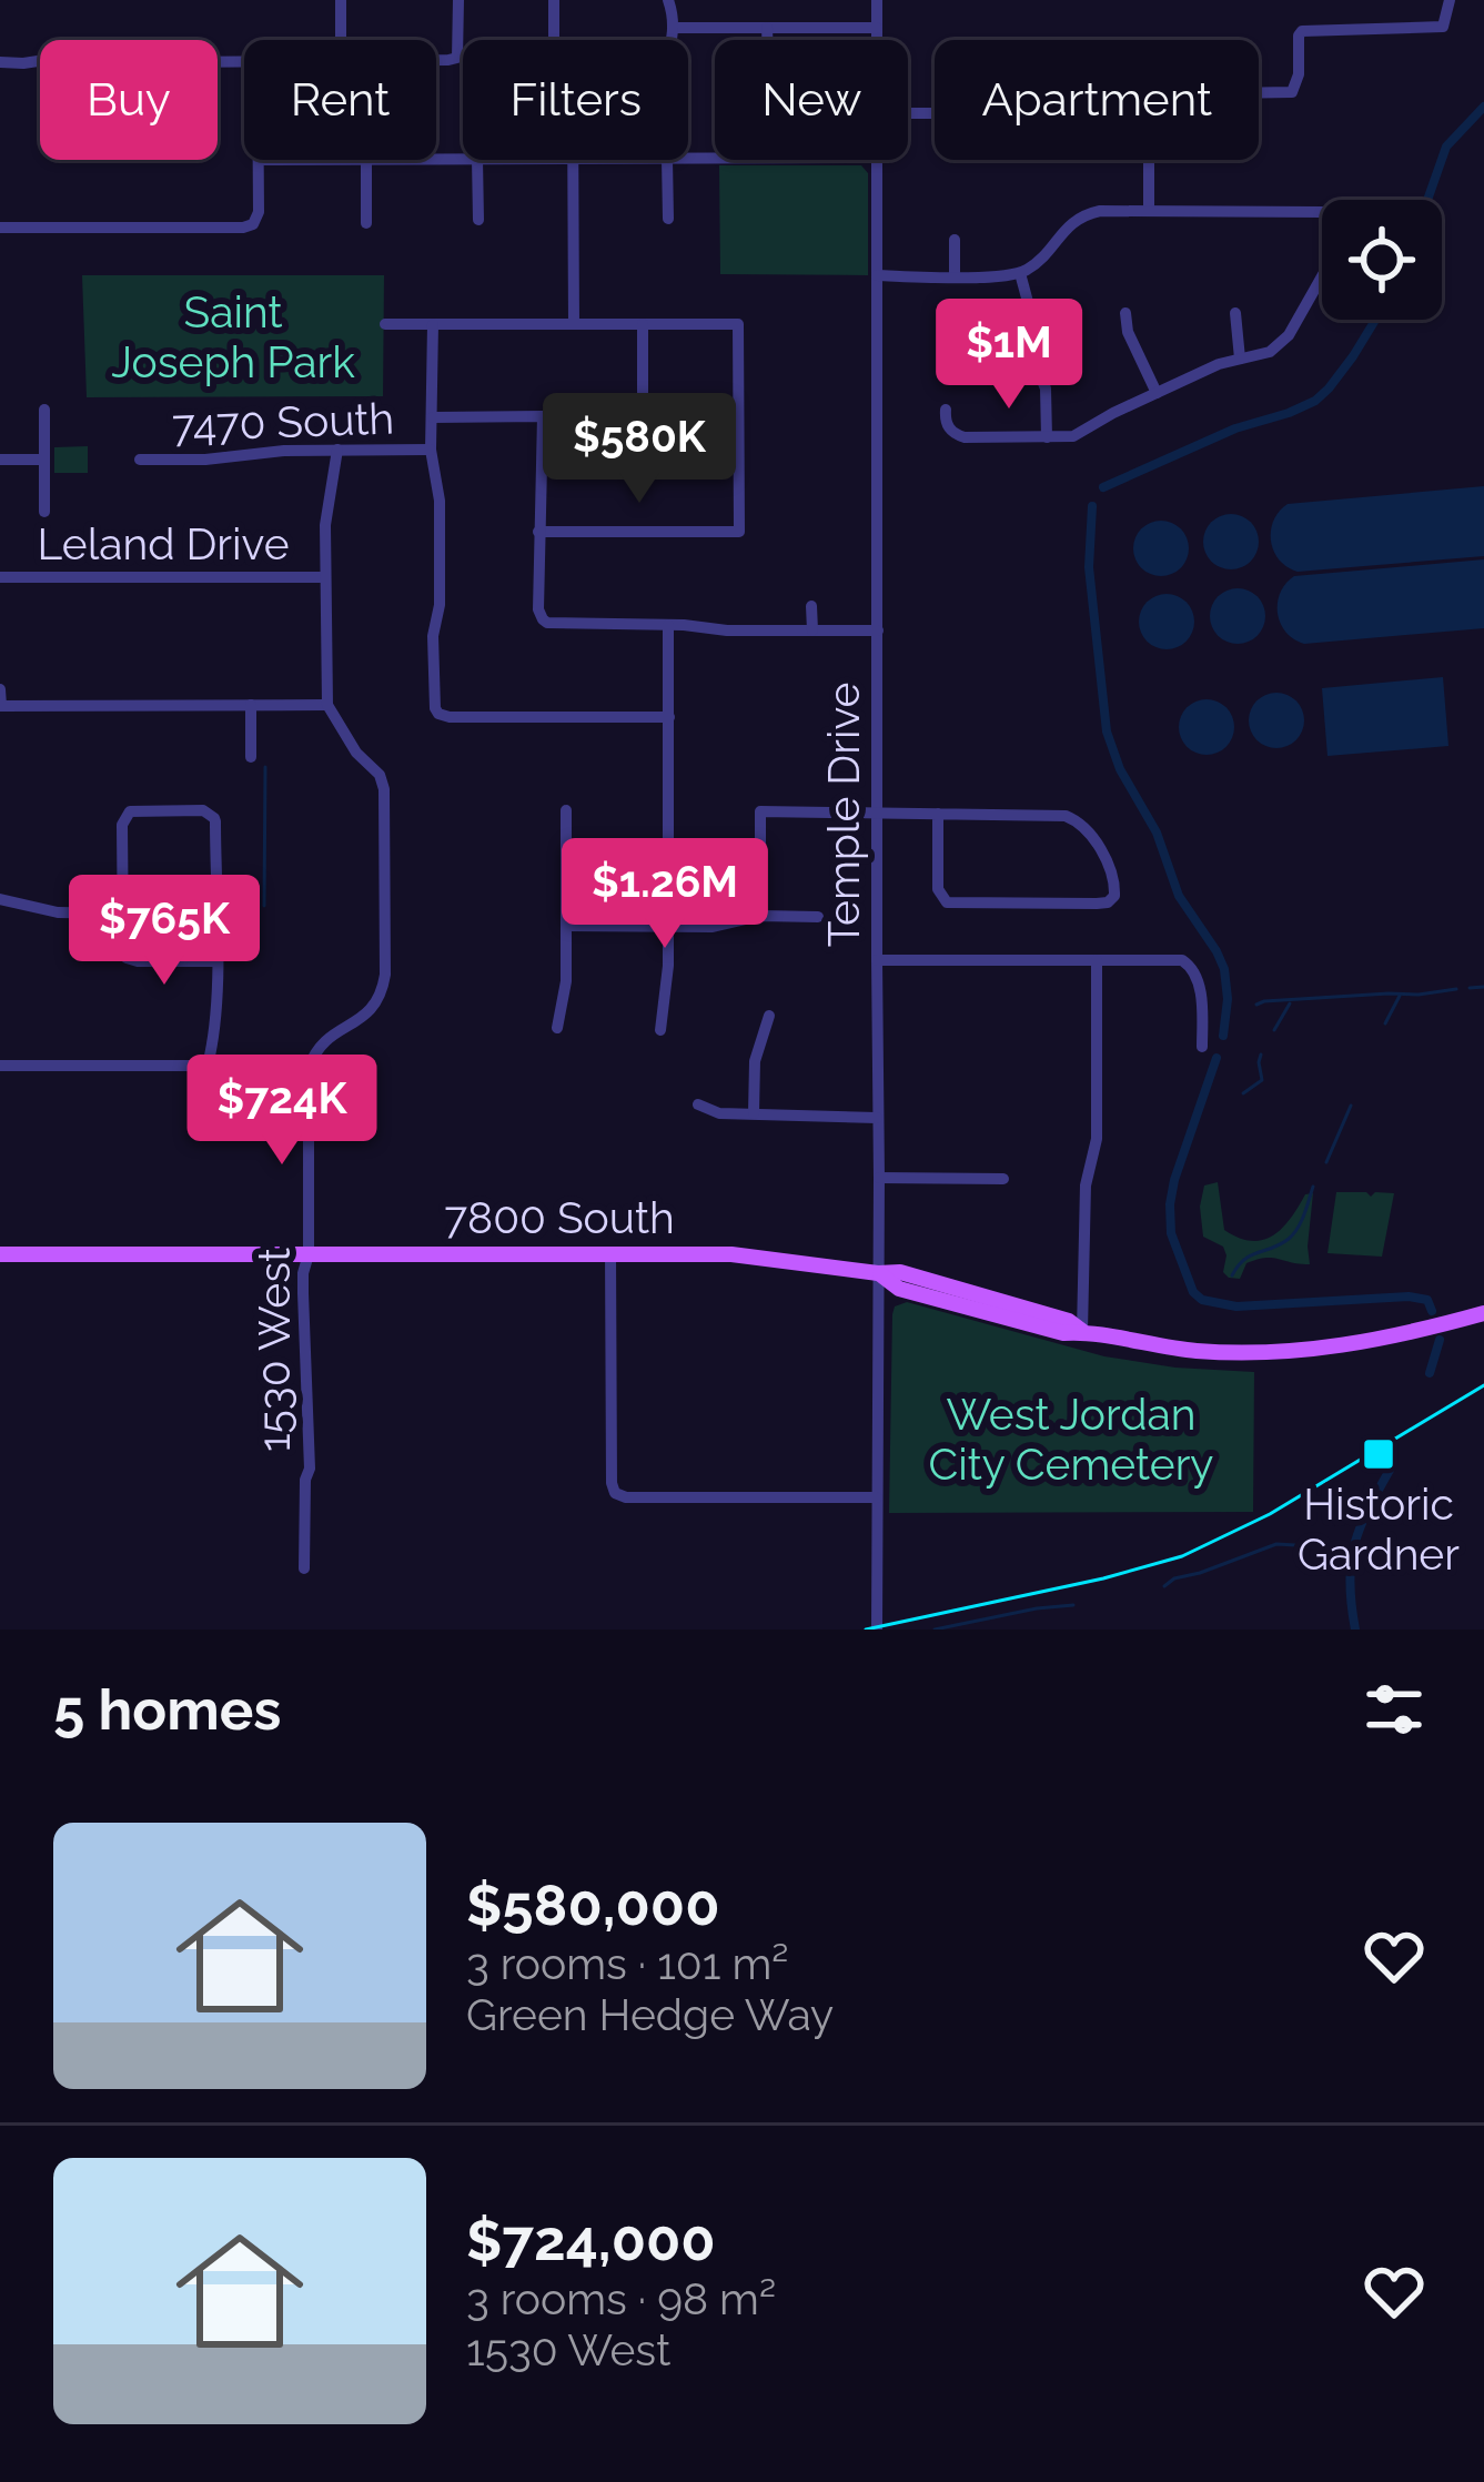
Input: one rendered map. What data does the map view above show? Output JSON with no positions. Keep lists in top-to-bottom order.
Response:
{
  "streets": {
    "main road": ["7800 South"],
    "street": [
      "7470 South",
      "Leland Drive",
      "Temple Drive",
      "1530 West"
    ]
  },
  "crossings": [
    ["Temple Drive", "7800 South"],
    ["7800 South", "1530 West"]
  ],
  "parks": ["Saint Joseph Park", "West Jordan City Cemetery"],
  "places": {
    "transit": ["Historic Gardner"]
  },
  "page": {
    "chip": [
      "Buy",
      "Rent",
      "Filters",
      "New",
      "Apartment"
    ],
    "price": [
      "$1M",
      "$580K",
      "$1.26M",
      "$765K",
      "$724K"
    ],
    "heading": "5 homes",
    "list": [
      {
        "name": "$580,000",
        "note": "3 rooms · 101 m² · Green Hedge Way"
      },
      {
        "name": "$724,000",
        "note": "3 rooms · 98 m² · 1530 West"
      }
    ]
  }
}
